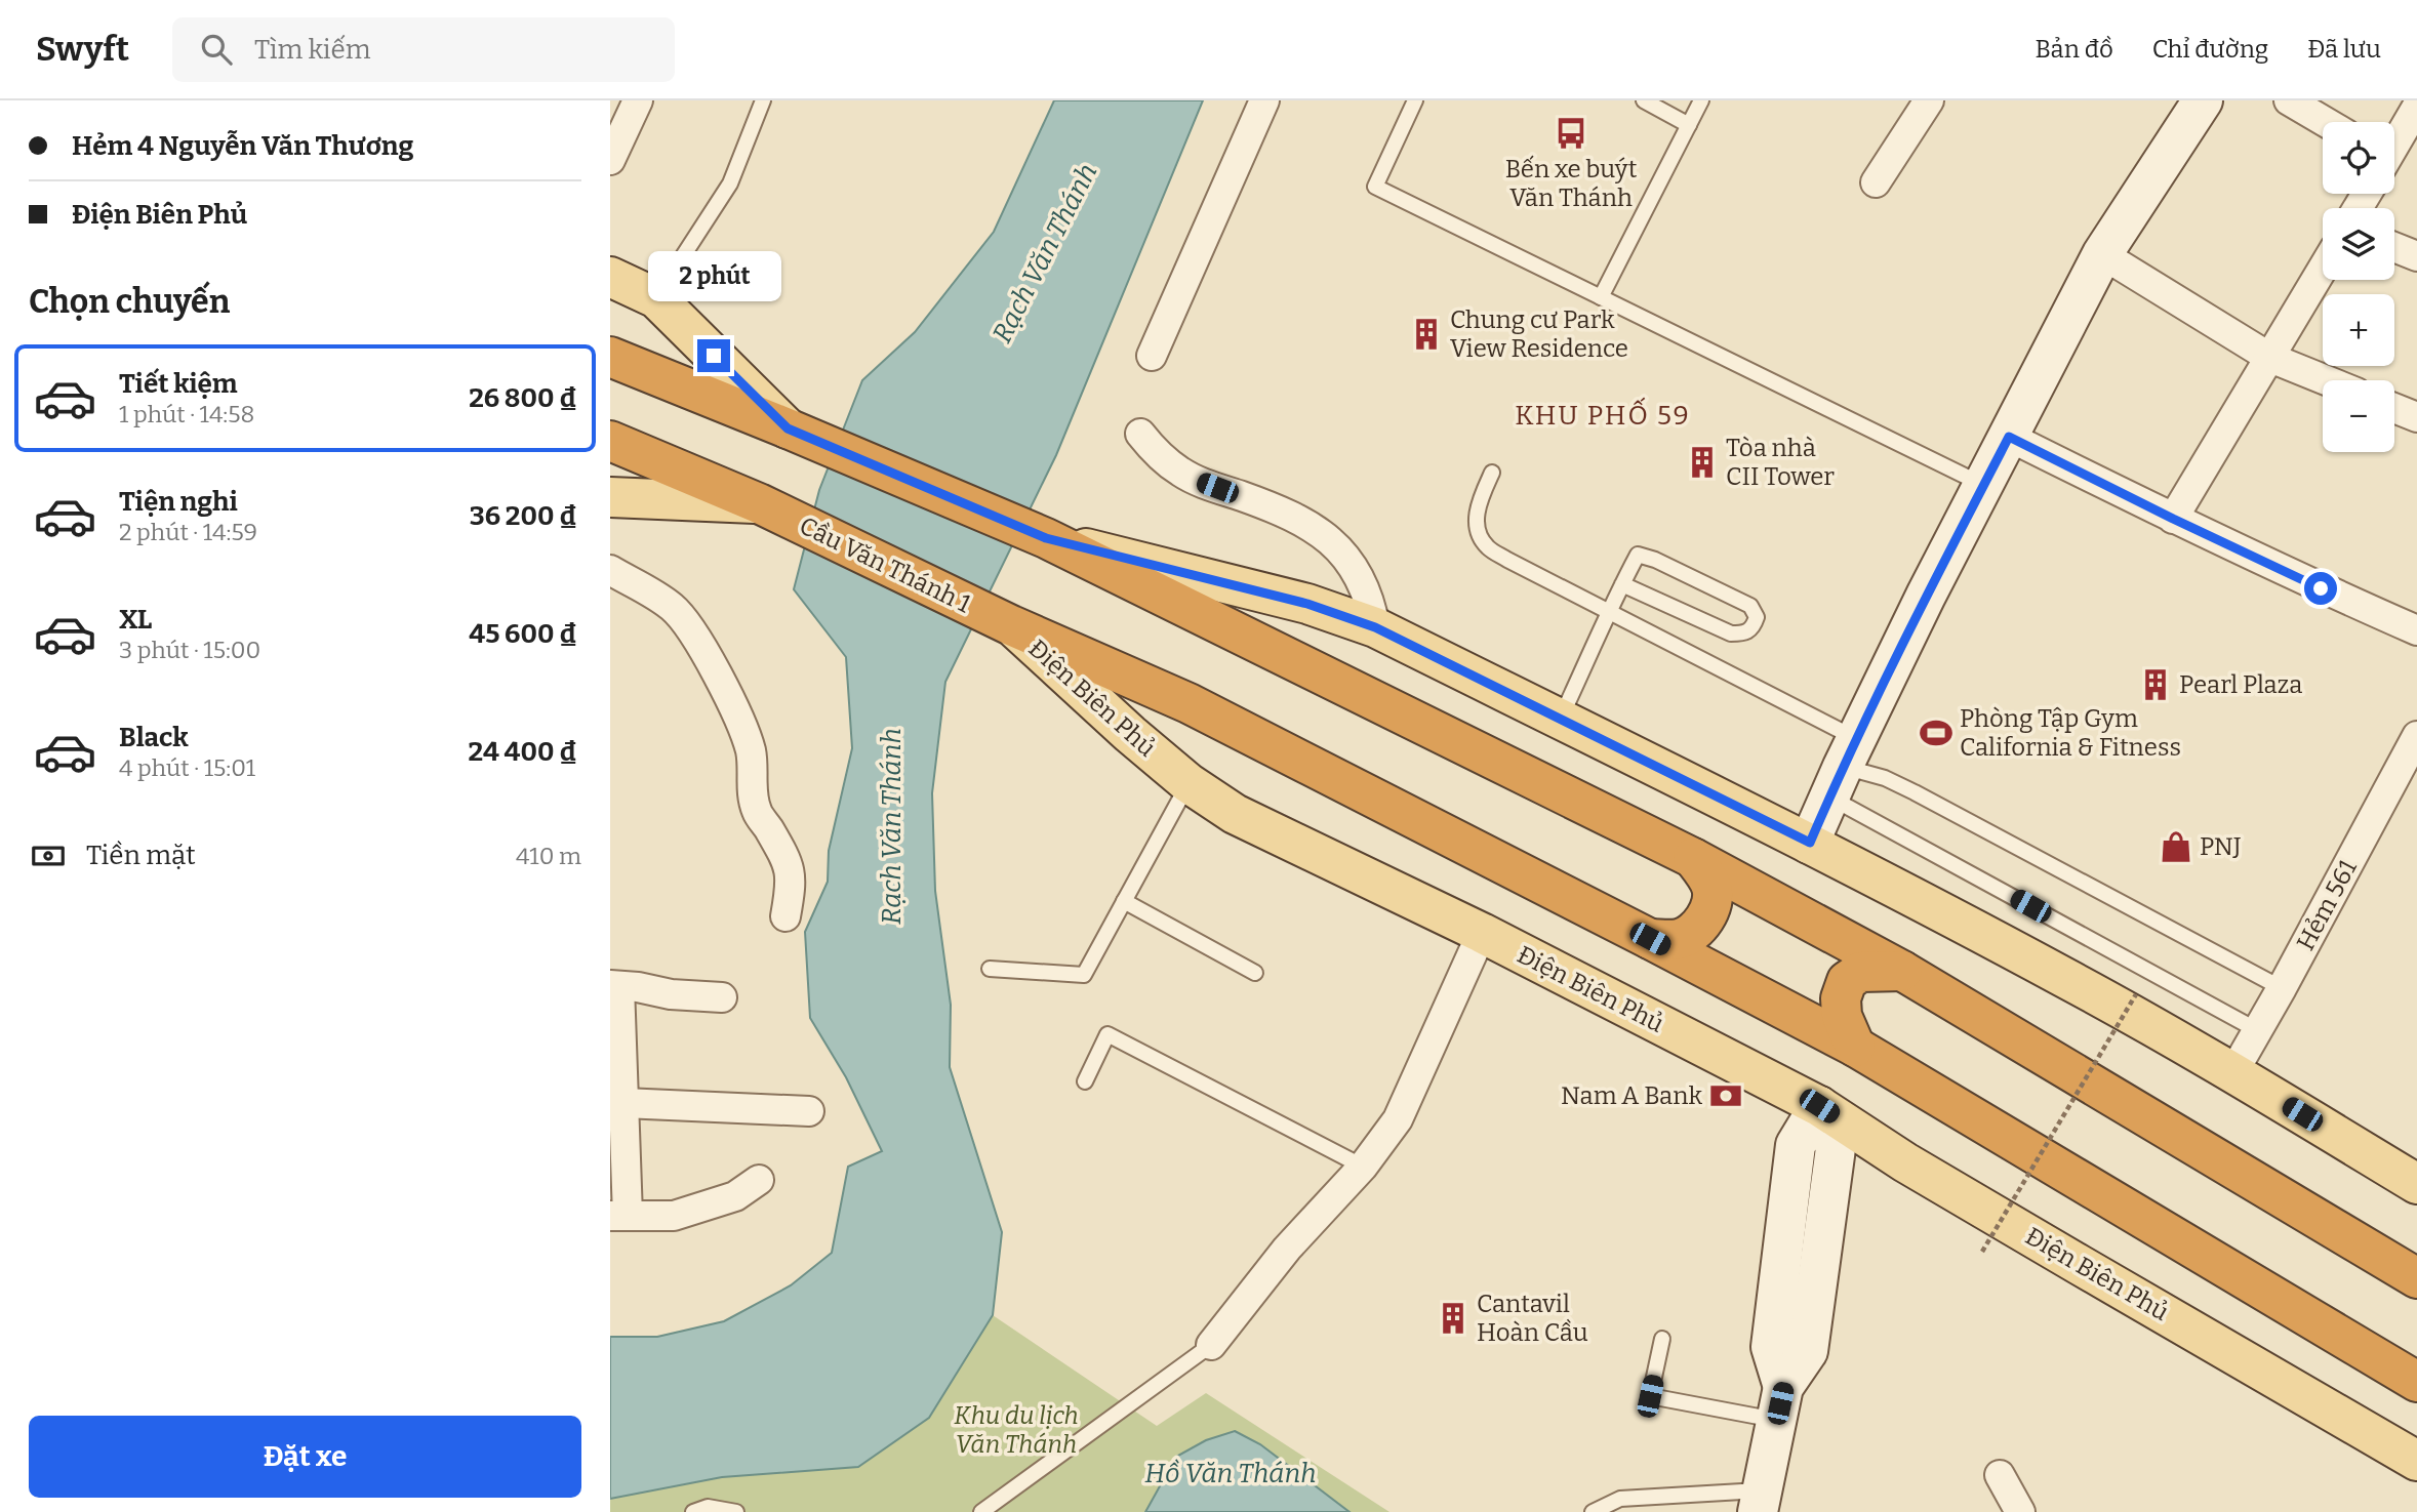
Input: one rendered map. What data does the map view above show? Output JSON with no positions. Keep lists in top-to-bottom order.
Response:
{
  "streets": {
    "highway": ["Cầu Văn Thánh 1", "Điện Biên Phủ"],
    "street": ["Hẻm 561"]
  },
  "crossings": [
    ["Cầu Văn Thánh 1", "Điện Biên Phủ"]
  ],
  "districts": ["KHU PHỐ 59"],
  "water": ["Rạch Văn Thánh", "Hồ Văn Thánh"],
  "parks": ["Khu du lịch Văn Thánh"],
  "places": {
    "bus stop": ["Bến xe buýt Văn Thánh"],
    "building": [
      "Chung cư Park View Residence",
      "Tòa nhà CII Tower",
      "Pearl Plaza",
      "Cantavil Hoàn Cầu"
    ],
    "sports": ["Phòng Tập Gym California & Fitness"],
    "shop": ["PNJ"],
    "bank": ["Nam A Bank"]
  },
  "page": {
    "header": "Swyft",
    "search": "Tìm kiếm",
    "nav": ["Bản đồ", "Chỉ đường", "Đã lưu"],
    "banner": ["Hẻm 4 Nguyễn Văn Thương", "Điện Biên Phủ"],
    "map_buttons": ["+", "−"],
    "bubble": "2 phút",
    "heading": "Chọn chuyến",
    "list": [
      {
        "name": "Tiết kiệm",
        "note": "1 phút · 14:58",
        "value": "26 800 ₫"
      },
      {
        "name": "Tiện nghi",
        "note": "2 phút · 14:59",
        "value": "36 200 ₫"
      },
      {
        "name": "XL",
        "note": "3 phút · 15:00",
        "value": "45 600 ₫"
      },
      {
        "name": "Black",
        "note": "4 phút · 15:01",
        "value": "24 400 ₫"
      }
    ],
    "pay": ["Tiền mặt", "410 m"],
    "buttons": "Đặt xe"
  }
}
